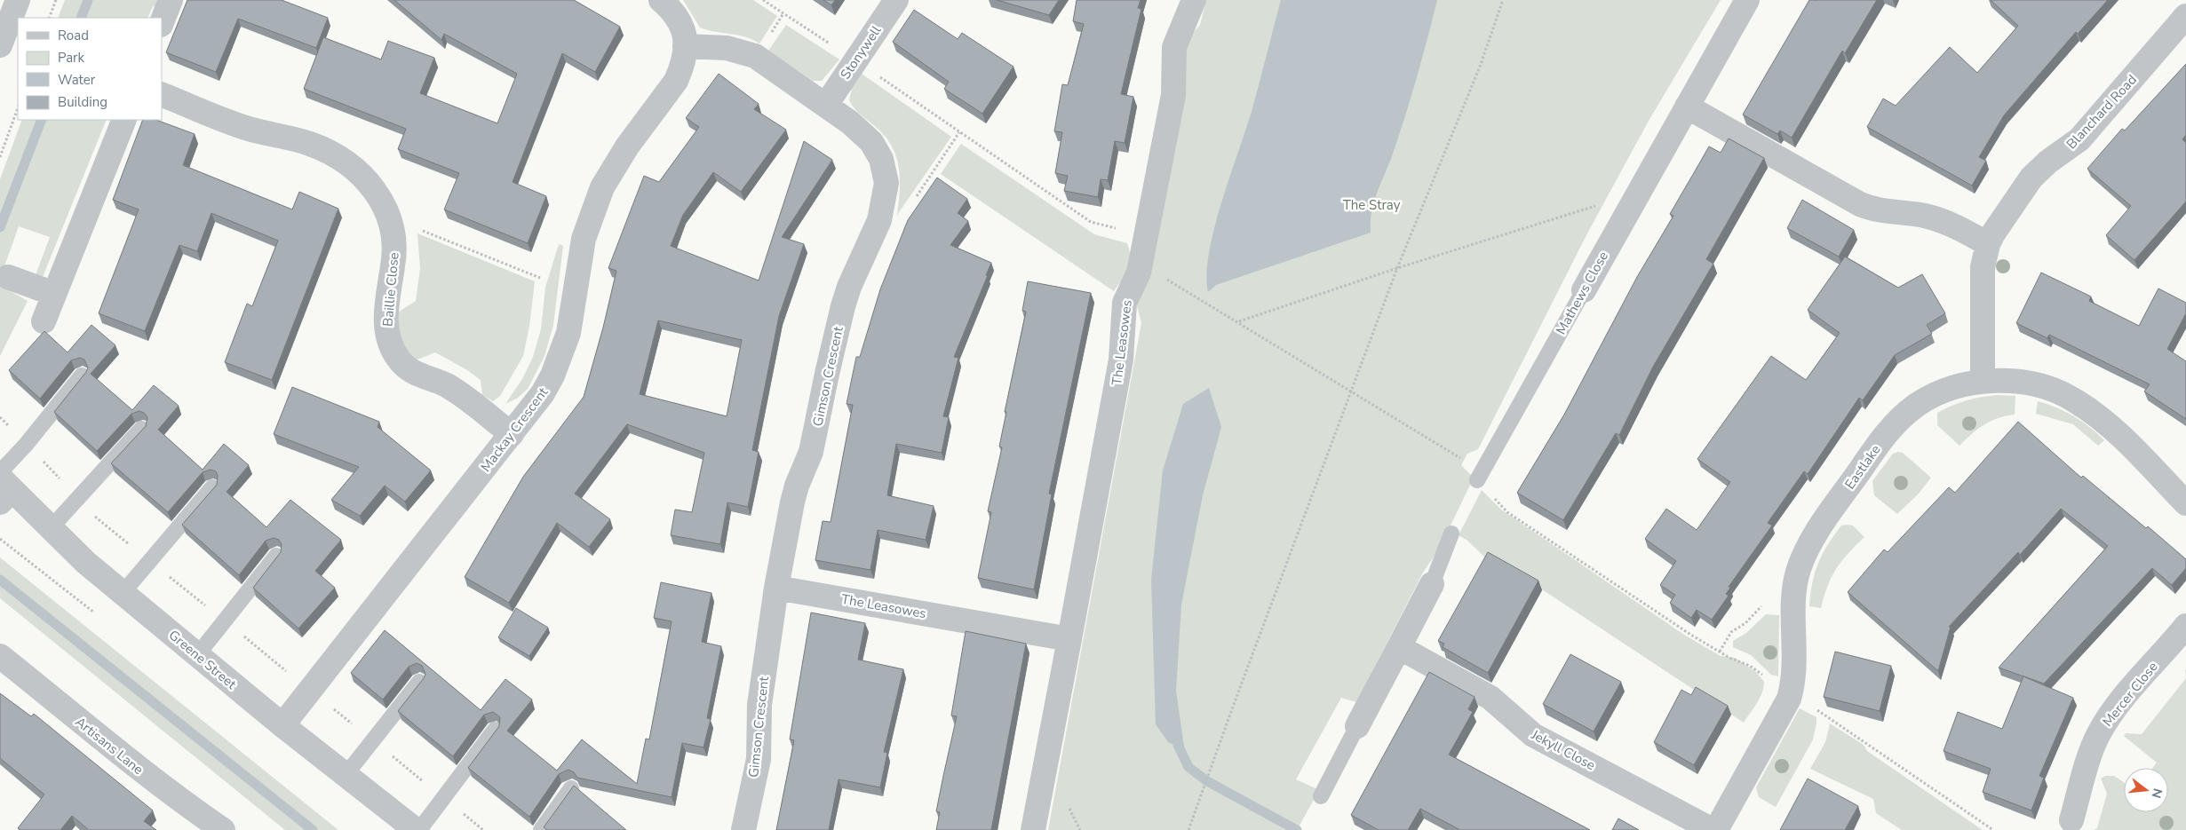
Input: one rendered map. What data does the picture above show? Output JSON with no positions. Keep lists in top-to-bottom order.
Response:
{
  "streets": {
    "street": [
      "Stonywell",
      "Blanchard Road",
      "Baillie Close",
      "Mathews Close",
      "The Leasowes",
      "Gimson Crescent",
      "Mackay Crescent",
      "Eastlake",
      "Greene Street",
      "Mercer Close",
      "Artisans Lane",
      "Jekyll Close"
    ]
  },
  "crossings": [
    ["Stonywell", "Gimson Crescent"],
    ["Blanchard Road", "Eastlake"],
    ["Baillie Close", "Mackay Crescent"],
    ["The Leasowes", "Gimson Crescent"],
    ["Gimson Crescent", "Mackay Crescent"],
    ["Mackay Crescent", "Greene Street"]
  ],
  "parks": ["The Stray"],
  "legend": [
    "Road",
    "Park",
    "Water",
    "Building"
  ],
  "north": "right"
}
